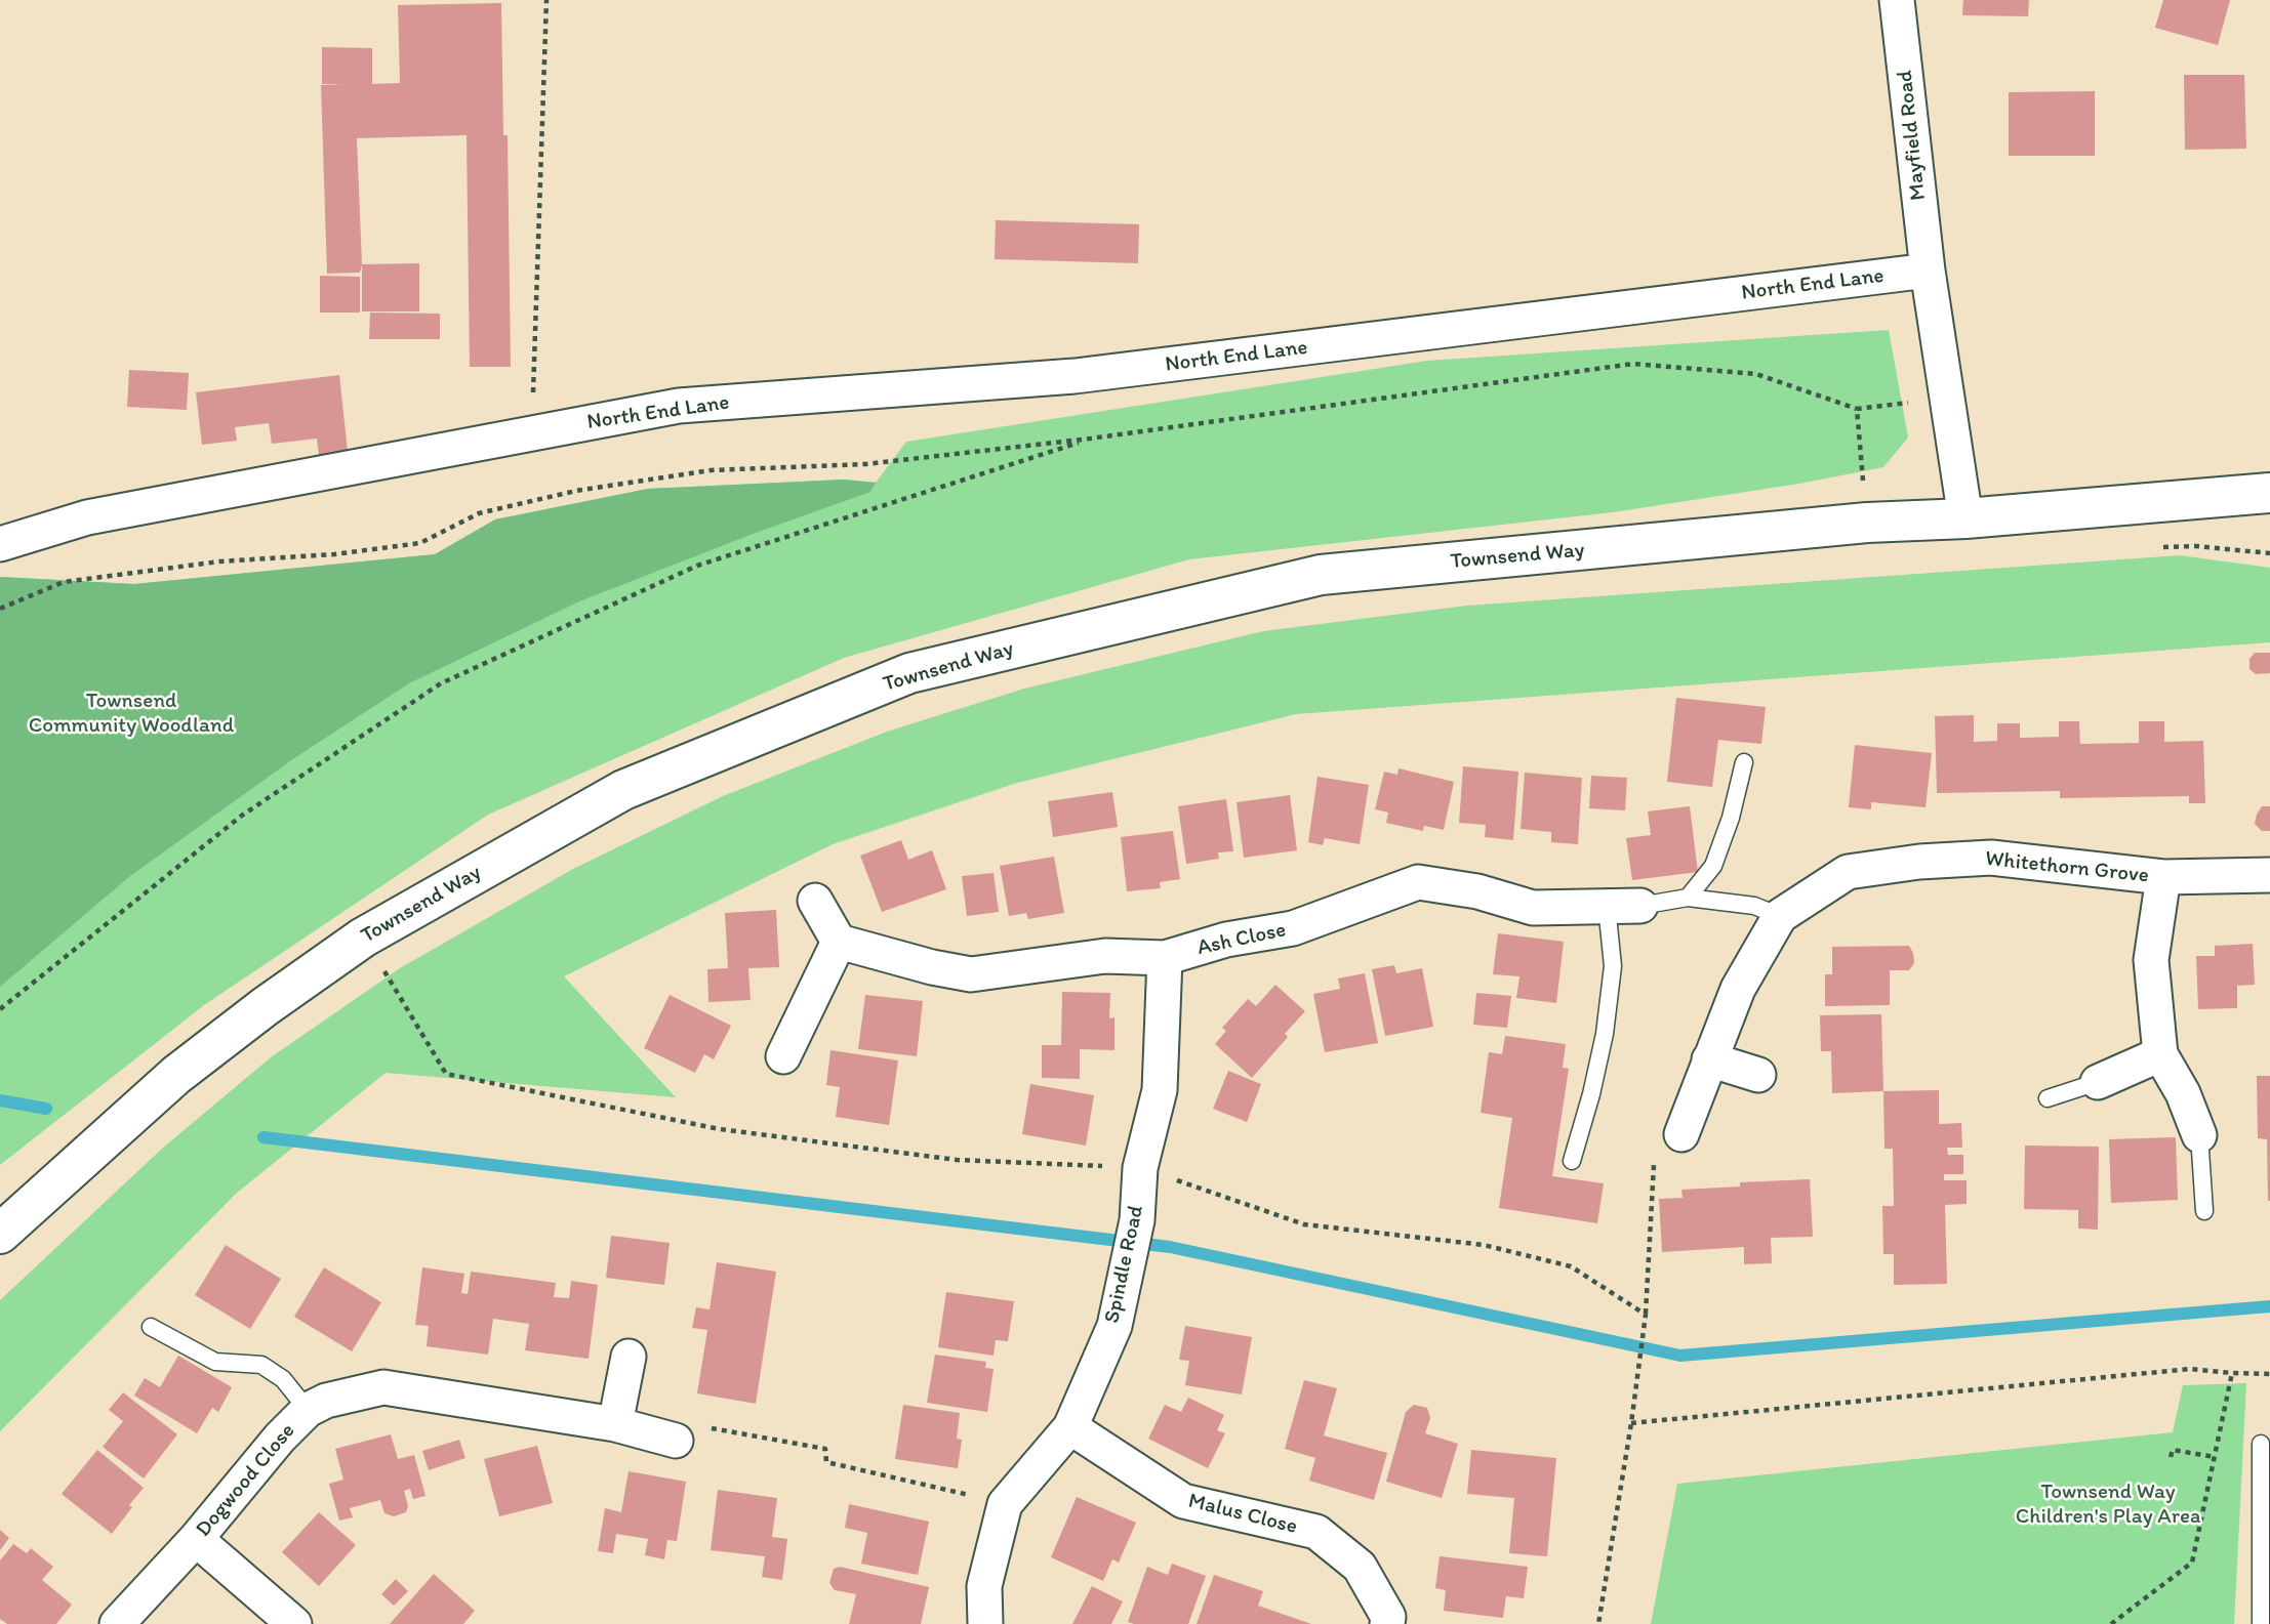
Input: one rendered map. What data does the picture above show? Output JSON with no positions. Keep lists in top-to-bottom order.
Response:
{
  "streets": {
    "main road": ["Townsend Way"],
    "street": [
      "Mayfield Road",
      "North End Lane",
      "Whitethorn Grove",
      "Ash Close",
      "Spindle Road",
      "Dogwood Close",
      "Malus Close"
    ]
  },
  "crossings": [
    ["Mayfield Road", "North End Lane"],
    ["Ash Close", "Spindle Road"],
    ["Spindle Road", "Malus Close"]
  ],
  "parks": ["Townsend Community Woodland", "Townsend Way Children's Play Area"]
}
